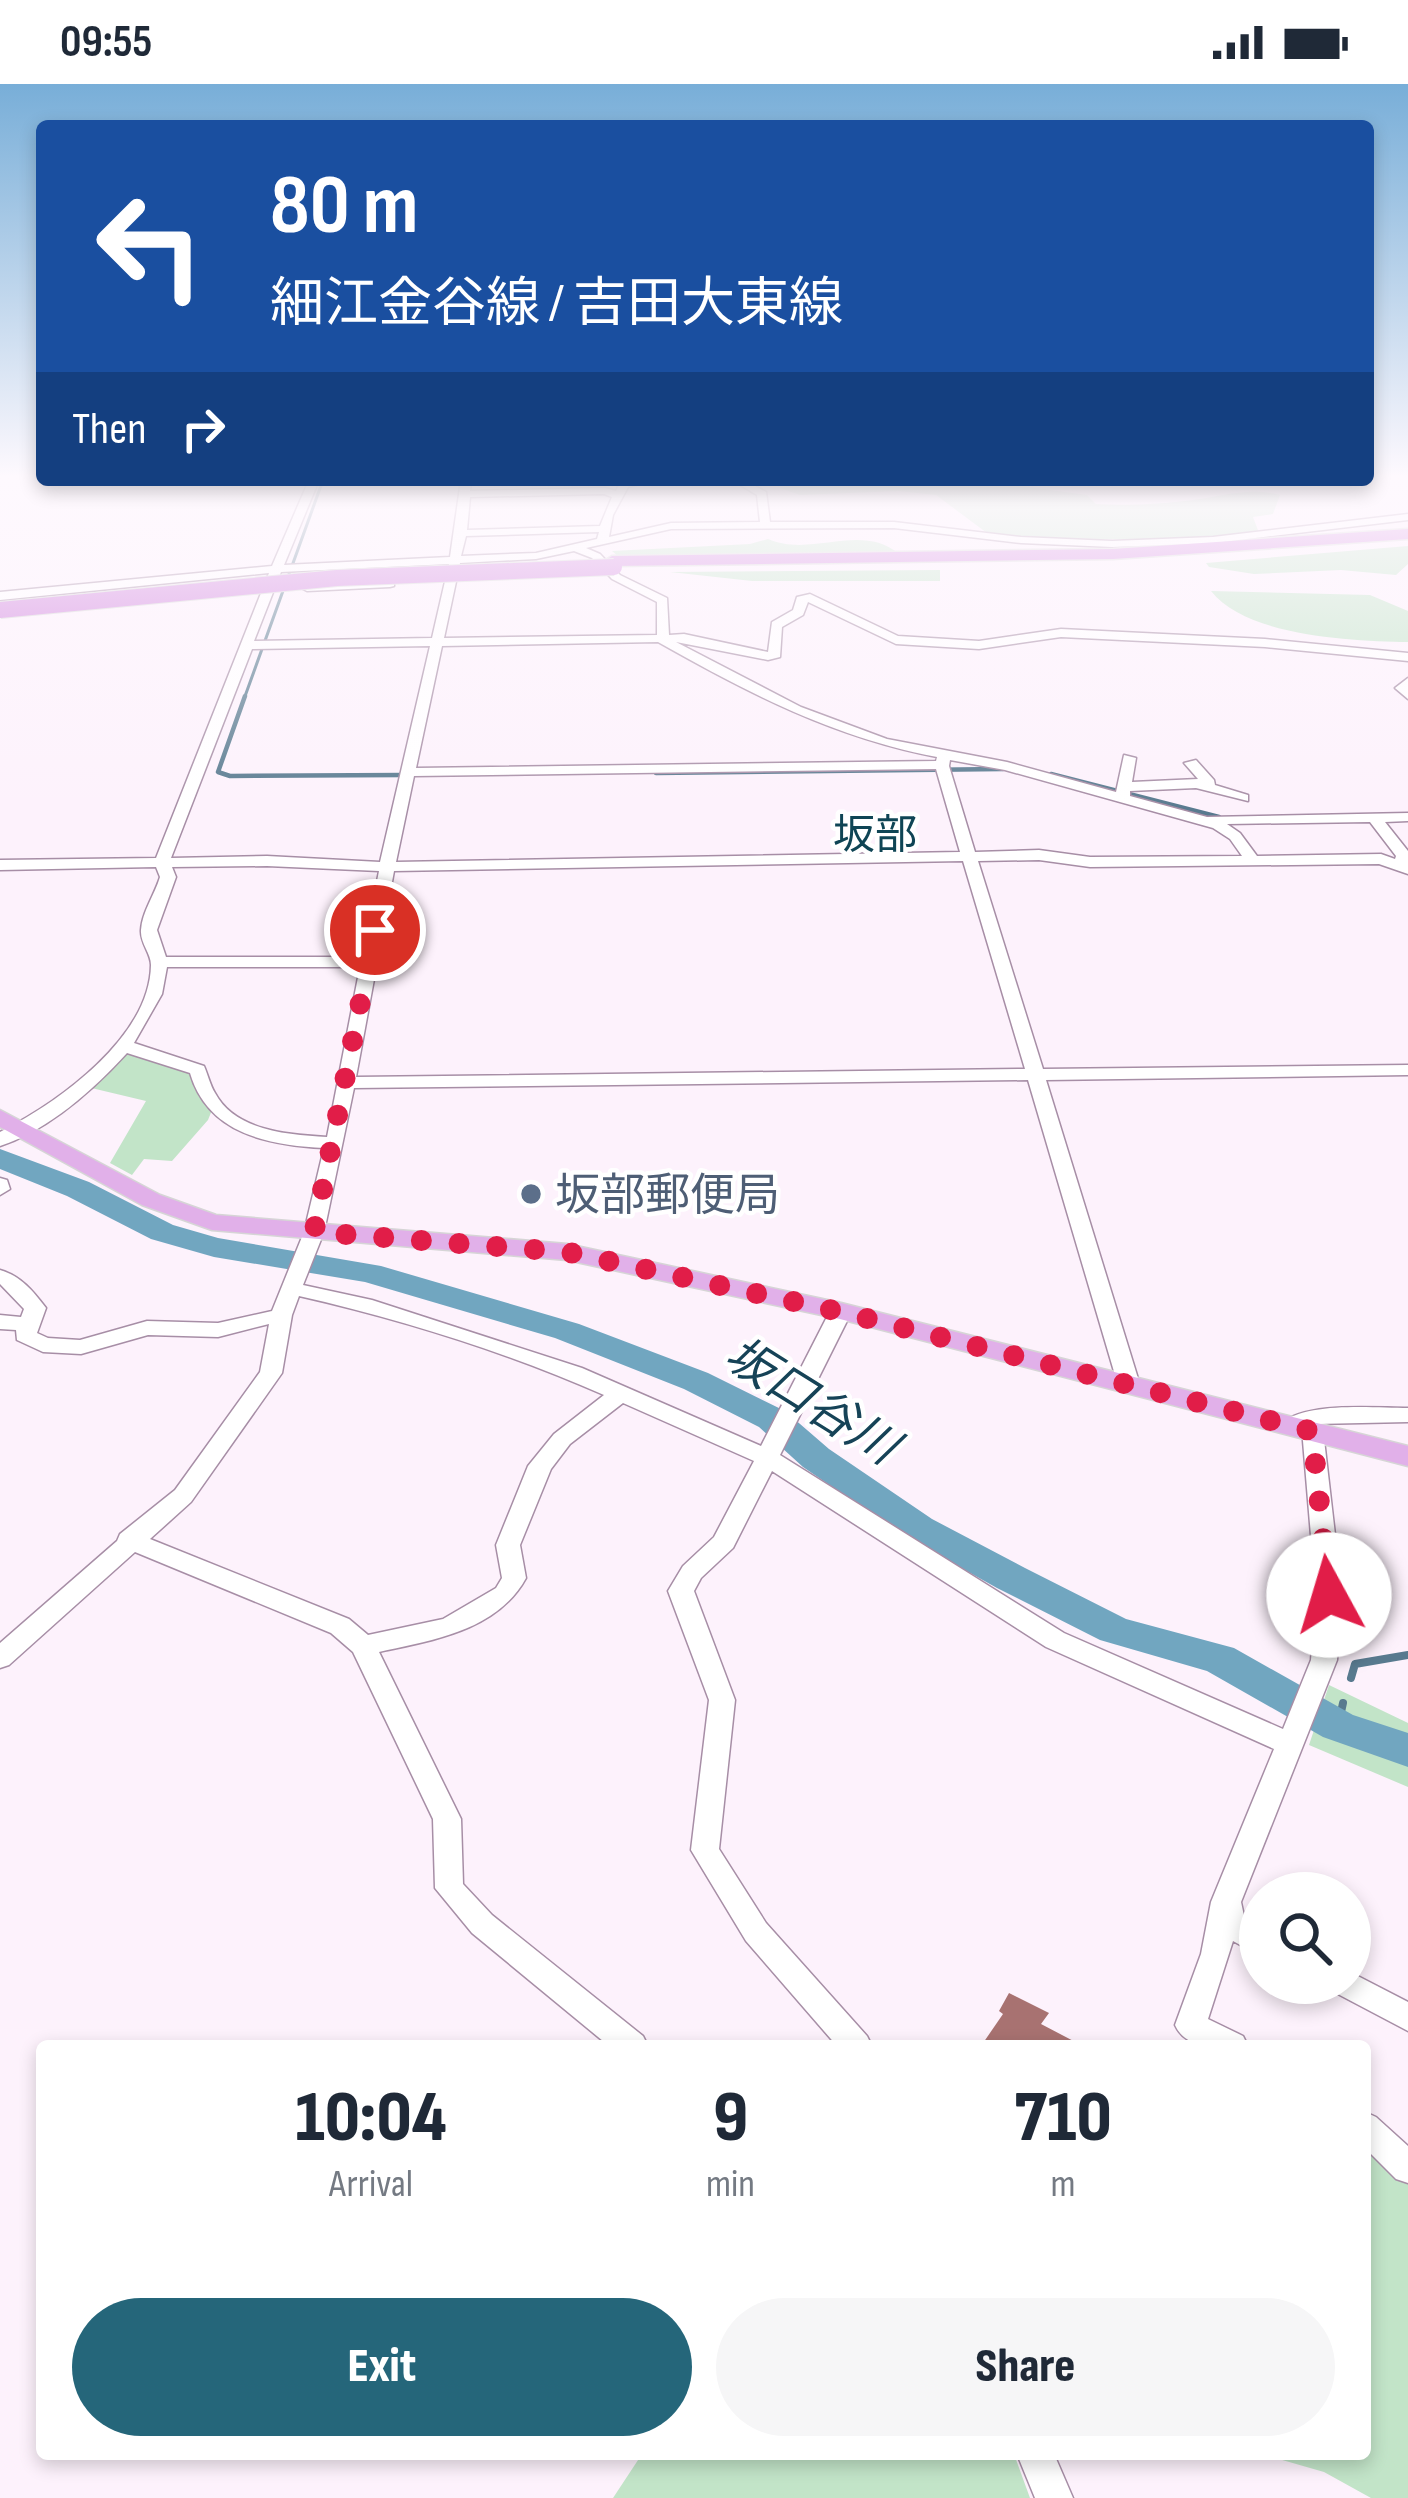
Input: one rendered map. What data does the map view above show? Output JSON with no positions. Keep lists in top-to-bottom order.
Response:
{
  "districts": ["坂部"],
  "water": ["坂口谷川"],
  "places": ["坂部郵便局"],
  "page": {
    "status": "09:55",
    "turn": ["80 m", "細江金谷線 / 吉田大東線"],
    "then": "Then",
    "eta": [
      "10:04",
      "Arrival",
      "9",
      "min",
      "710",
      "m"
    ],
    "buttons": ["Exit", "Share"]
  }
}
